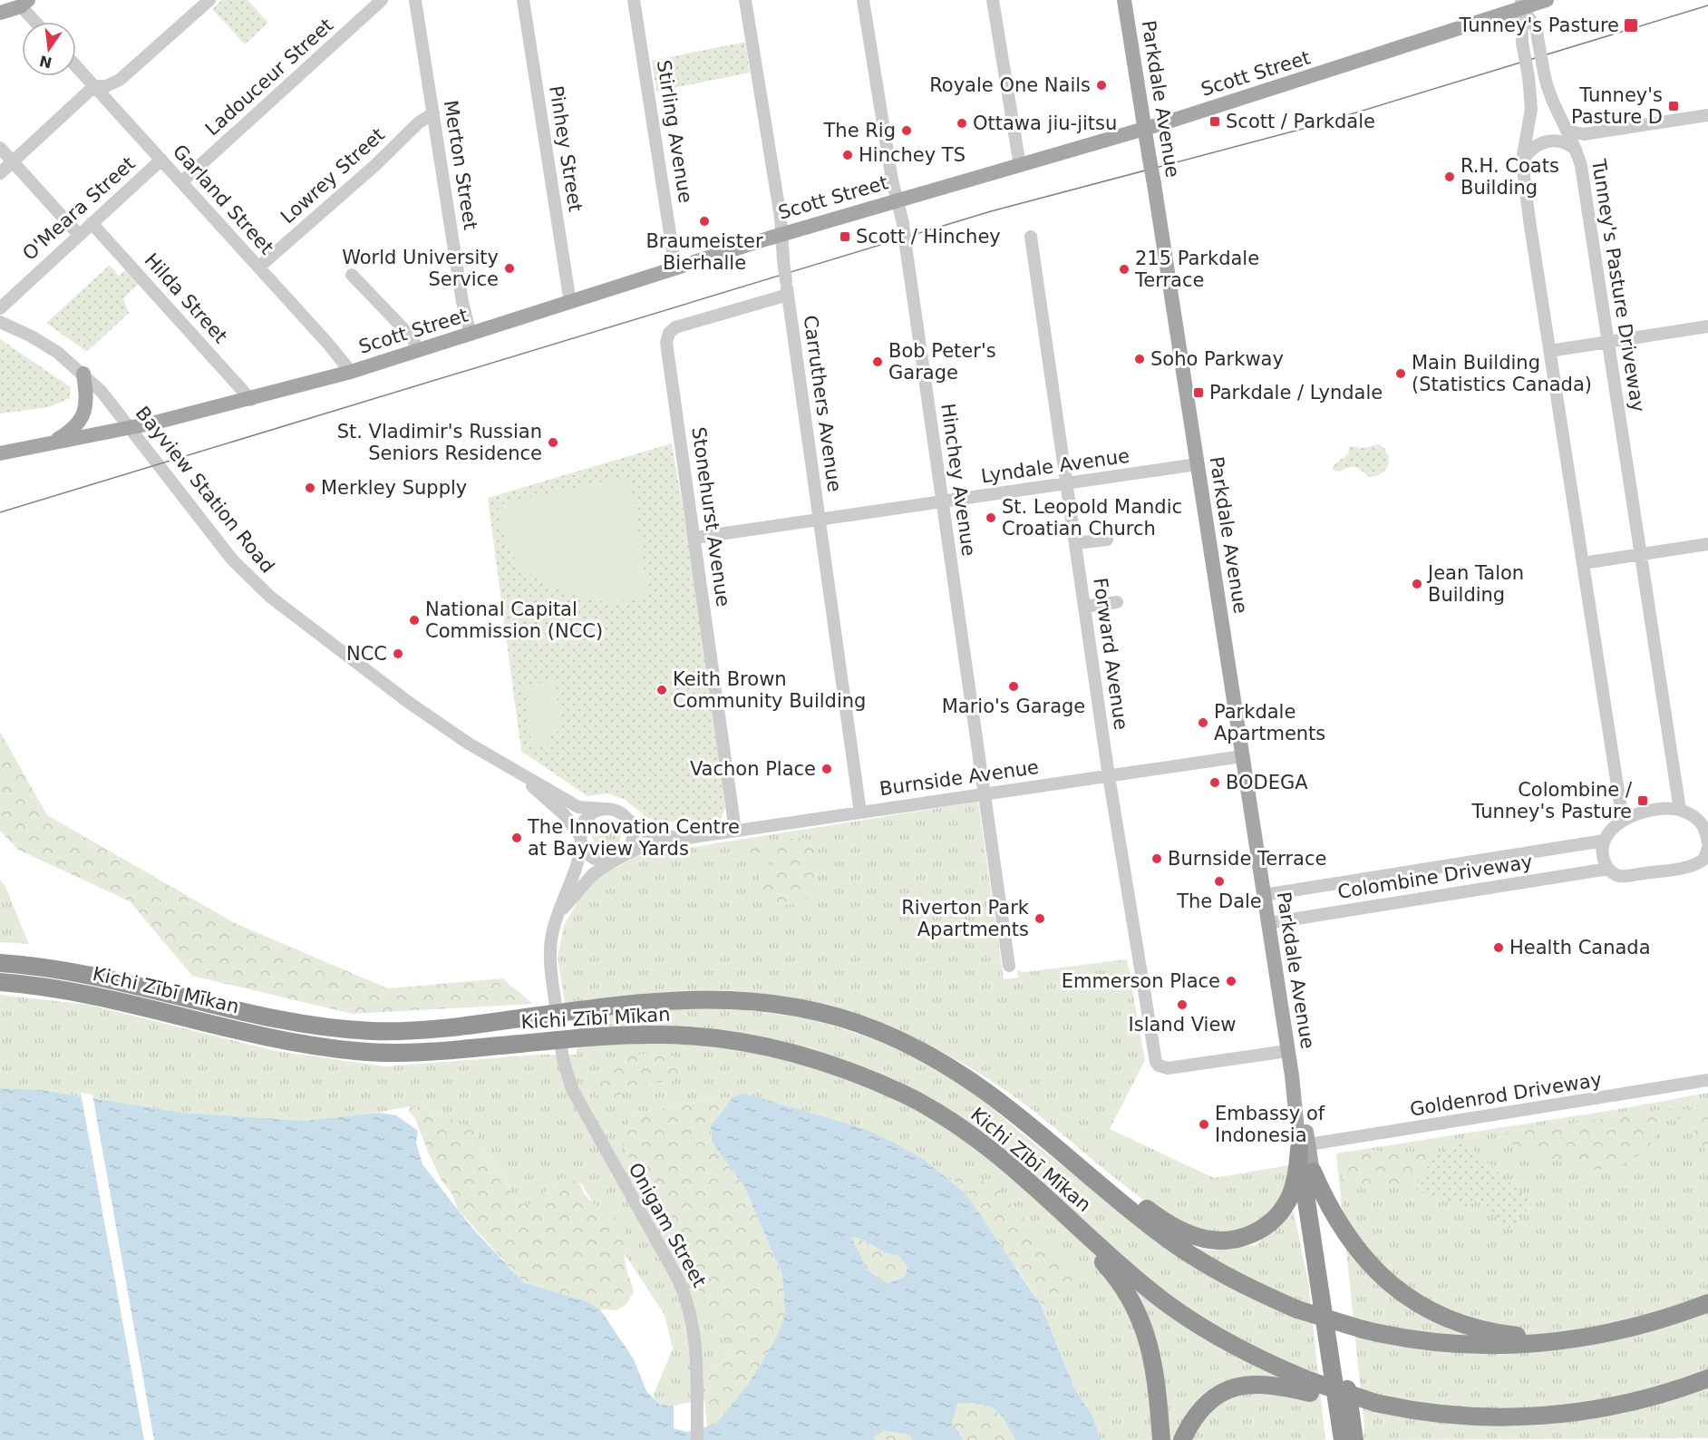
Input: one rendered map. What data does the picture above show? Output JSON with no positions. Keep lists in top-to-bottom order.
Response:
{
  "streets": {
    "highway": ["Kichi Zībī Mīkan"],
    "main road": ["Scott Street", "Parkdale Avenue"],
    "street": [
      "Ladouceur Street",
      "Stirling Avenue",
      "Pinhey Street",
      "Merton Street",
      "Lowrey Street",
      "Garland Street",
      "O'Meara Street",
      "Tunney's Pasture Driveway",
      "Hilda Street",
      "Carruthers Avenue",
      "Lyndale Avenue",
      "Hinchey Avenue",
      "Bayview Station Road",
      "Stonehurst Avenue",
      "Forward Avenue",
      "Burnside Avenue",
      "Colombine Driveway",
      "Goldenrod Driveway",
      "Onigam Street"
    ]
  },
  "crossings": [
    ["Scott Street", "Parkdale Avenue"],
    ["Scott Street", "Stirling Avenue"],
    ["Scott Street", "Pinhey Street"],
    ["Scott Street", "Merton Street"],
    ["Scott Street", "Garland Street"],
    ["Scott Street", "Tunney's Pasture Driveway"],
    ["Scott Street", "Hilda Street"],
    ["Scott Street", "Carruthers Avenue"],
    ["Scott Street", "Hinchey Avenue"],
    ["Scott Street", "Bayview Station Road"],
    ["Ladouceur Street", "Garland Street"],
    ["Parkdale Avenue", "Lyndale Avenue"],
    ["Parkdale Avenue", "Forward Avenue"],
    ["Parkdale Avenue", "Burnside Avenue"],
    ["Parkdale Avenue", "Colombine Driveway"],
    ["Parkdale Avenue", "Goldenrod Driveway"],
    ["Merton Street", "Lowrey Street"],
    ["Lowrey Street", "Garland Street"],
    ["Garland Street", "O'Meara Street"],
    ["O'Meara Street", "Hilda Street"],
    ["Carruthers Avenue", "Lyndale Avenue"],
    ["Carruthers Avenue", "Stonehurst Avenue"],
    ["Carruthers Avenue", "Burnside Avenue"],
    ["Lyndale Avenue", "Hinchey Avenue"],
    ["Lyndale Avenue", "Stonehurst Avenue"],
    ["Lyndale Avenue", "Forward Avenue"],
    ["Hinchey Avenue", "Burnside Avenue"],
    ["Bayview Station Road", "Burnside Avenue"],
    ["Stonehurst Avenue", "Burnside Avenue"],
    ["Forward Avenue", "Burnside Avenue"],
    ["Kichi Zībī Mīkan", "Onigam Street"]
  ],
  "places": {
    "transit": [
      "Tunney's Pasture",
      "Tunney's Pasture D",
      "Scott / Parkdale",
      "Scott / Hinchey",
      "Parkdale / Lyndale",
      "Colombine / Tunney's Pasture"
    ],
    "other": [
      "Royale One Nails",
      "Ottawa jiu-jitsu",
      "The Rig",
      "Hinchey TS",
      "R.H. Coats Building",
      "Braumeister Bierhalle",
      "World University Service",
      "215 Parkdale Terrace",
      "Soho Parkway",
      "Bob Peter's Garage",
      "Main Building (Statistics Canada)",
      "St. Vladimir's Russian Seniors Residence",
      "Merkley Supply",
      "St. Leopold Mandic Croatian Church",
      "Jean Talon Building",
      "National Capital Commission (NCC)",
      "NCC",
      "Mario's Garage",
      "Keith Brown Community Building",
      "Parkdale Apartments",
      "Vachon Place",
      "BODEGA",
      "The Innovation Centre at Bayview Yards",
      "Burnside Terrace",
      "The Dale",
      "Riverton Park Apartments",
      "Health Canada",
      "Emmerson Place",
      "Island View",
      "Embassy of Indonesia"
    ]
  },
  "north": "bottom"
}
